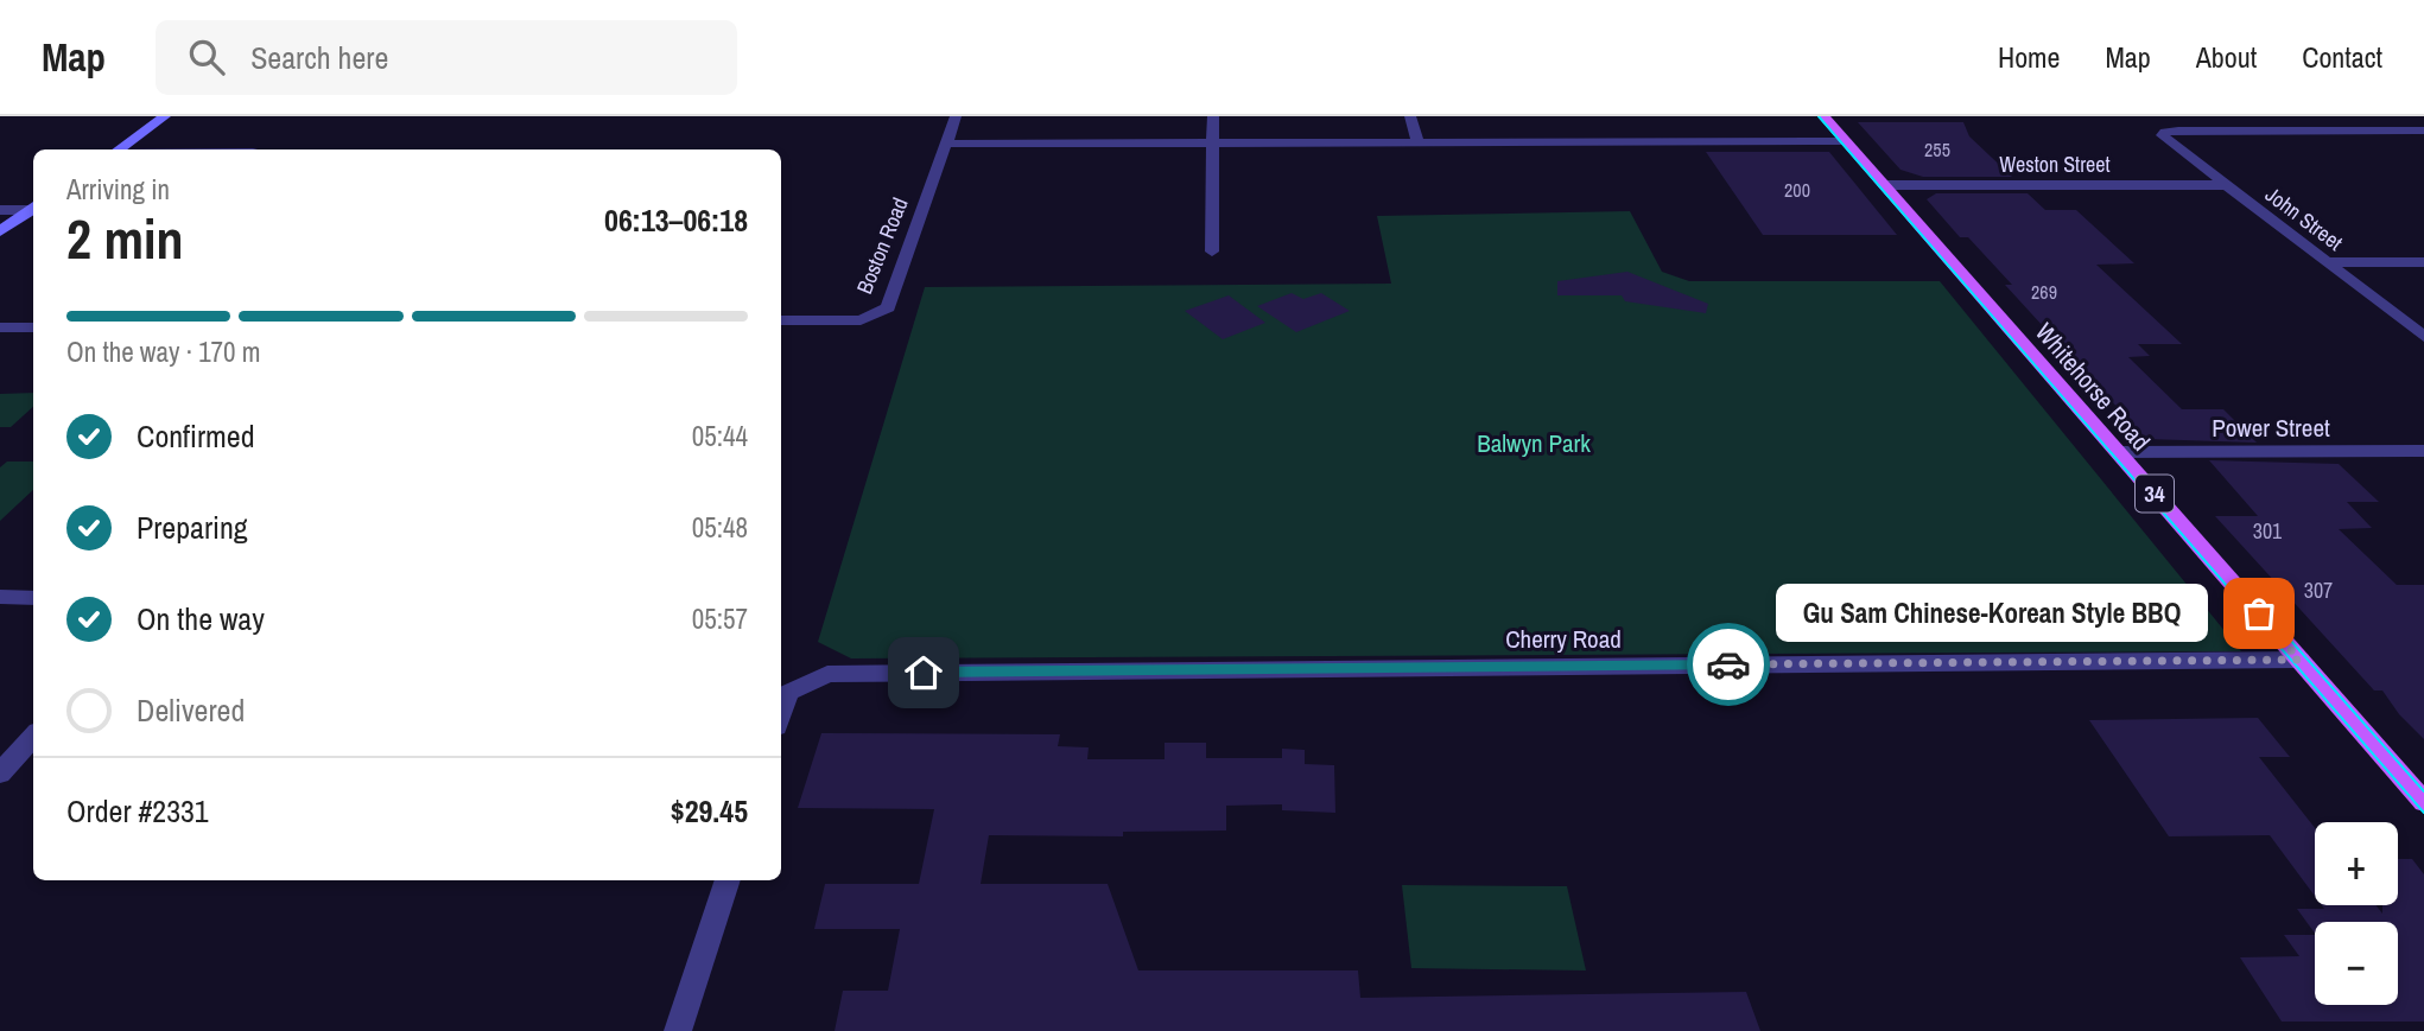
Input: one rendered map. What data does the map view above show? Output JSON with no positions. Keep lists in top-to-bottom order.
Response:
{
  "streets": {
    "main road": ["Whitehorse Road", "34"],
    "street": [
      "Weston Street",
      "John Street",
      "Boston Road",
      "Power Street",
      "Cherry Road"
    ]
  },
  "crossings": [
    ["Weston Street", "John Street"],
    ["Weston Street", "Whitehorse Road"],
    ["Whitehorse Road", "Power Street"],
    ["Whitehorse Road", "Cherry Road"]
  ],
  "parks": ["Balwyn Park"],
  "places": ["Gu Sam Chinese-Korean Style BBQ"],
  "house_numbers": [
    "255",
    "200",
    "269",
    "301",
    "307"
  ],
  "page": {
    "header": "Map",
    "search": "Search here",
    "nav": [
      "Home",
      "Map",
      "About",
      "Contact"
    ],
    "heading": ["2 min", "Arriving in", "06:13–06:18"],
    "panel": ["Order #2331", "$29.45"],
    "bar": "On the way · 170 m",
    "list": [
      ["Confirmed", "05:44"],
      ["Preparing", "05:48"],
      ["On the way", "05:57"],
      "Delivered"
    ],
    "bubble": "Gu Sam Chinese-Korean Style BBQ",
    "map_buttons": ["+", "−"]
  }
}
